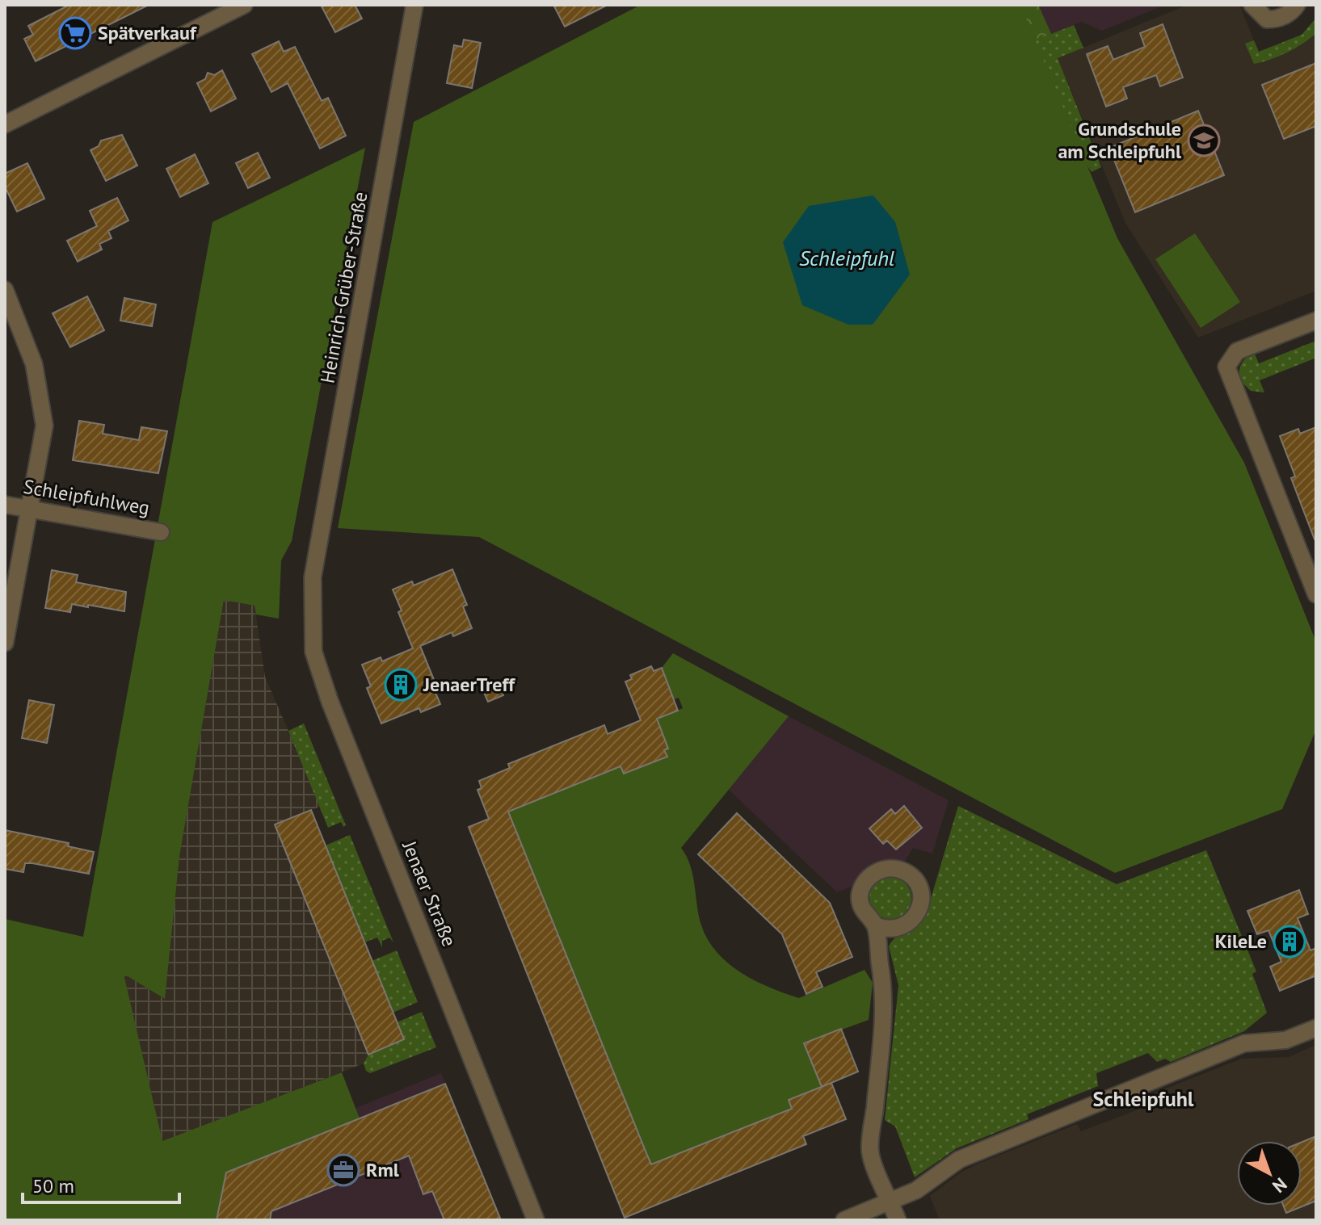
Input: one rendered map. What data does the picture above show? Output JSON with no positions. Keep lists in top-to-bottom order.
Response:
{
  "streets": {
    "street": ["Heinrich-Grüber-Straße", "Schleipfuhlweg", "Jenaer Straße"]
  },
  "crossings": [
    ["Heinrich-Grüber-Straße", "Jenaer Straße"]
  ],
  "districts": ["Schleipfuhl"],
  "water": ["Schleipfuhl"],
  "places": {
    "supermarket": ["Spätverkauf"],
    "school or university": ["Grundschule am Schleipfuhl"],
    "building": ["JenaerTreff", "KileLe"],
    "office": ["Rml"]
  },
  "scale_bar": "50 m",
  "north": "bottom right"
}
